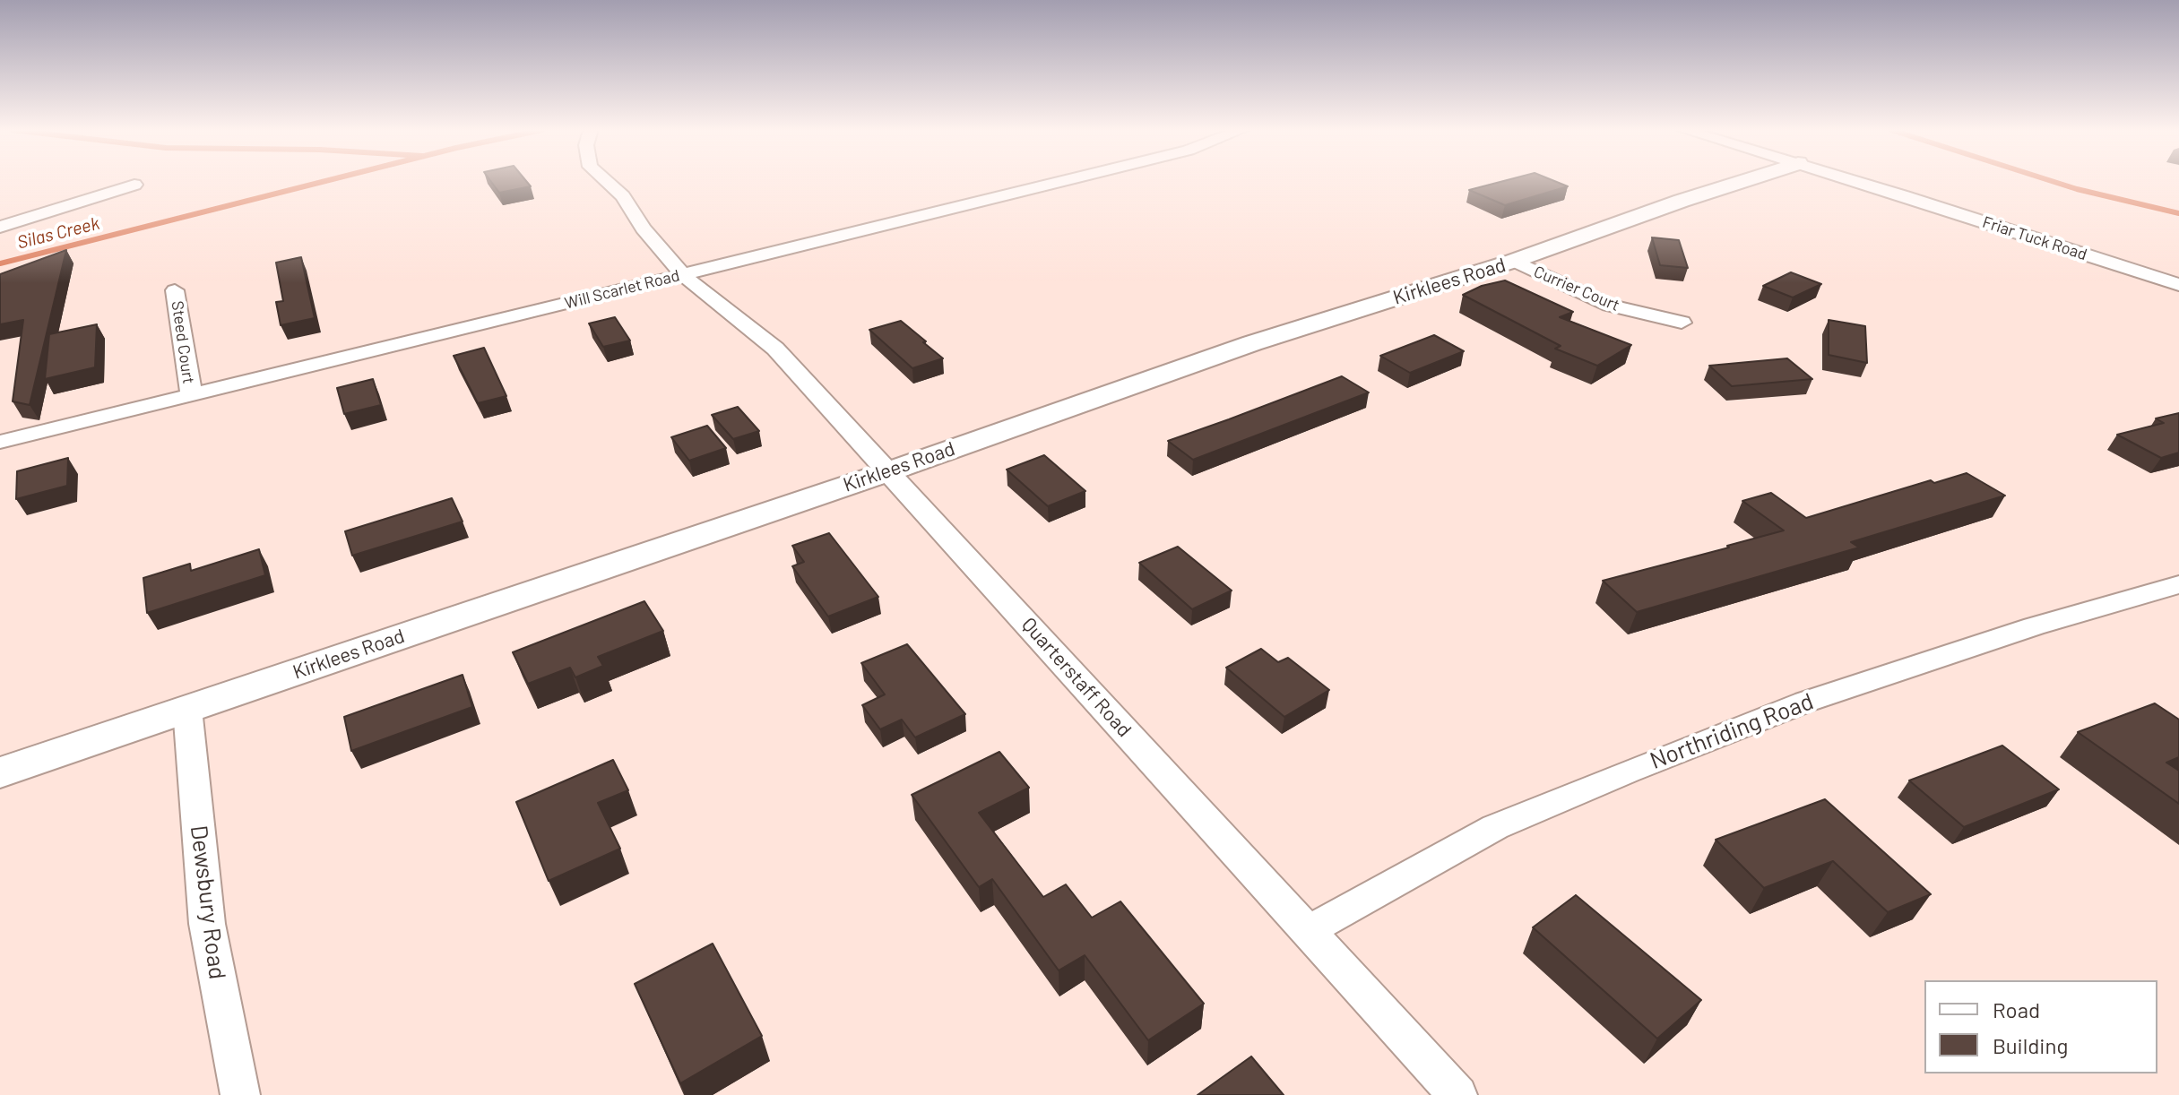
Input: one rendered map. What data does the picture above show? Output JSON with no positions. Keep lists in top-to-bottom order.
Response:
{
  "streets": {
    "street": [
      "Friar Tuck Road",
      "Kirklees Road",
      "Currier Court",
      "Will Scarlet Road",
      "Steed Court",
      "Quarterstaff Road",
      "Northriding Road",
      "Dewsbury Road"
    ]
  },
  "crossings": [
    ["Kirklees Road", "Currier Court"],
    ["Kirklees Road", "Quarterstaff Road"],
    ["Kirklees Road", "Dewsbury Road"],
    ["Will Scarlet Road", "Steed Court"],
    ["Will Scarlet Road", "Quarterstaff Road"],
    ["Quarterstaff Road", "Northriding Road"]
  ],
  "water": ["Silas Creek"],
  "legend": ["Road", "Building"]
}
